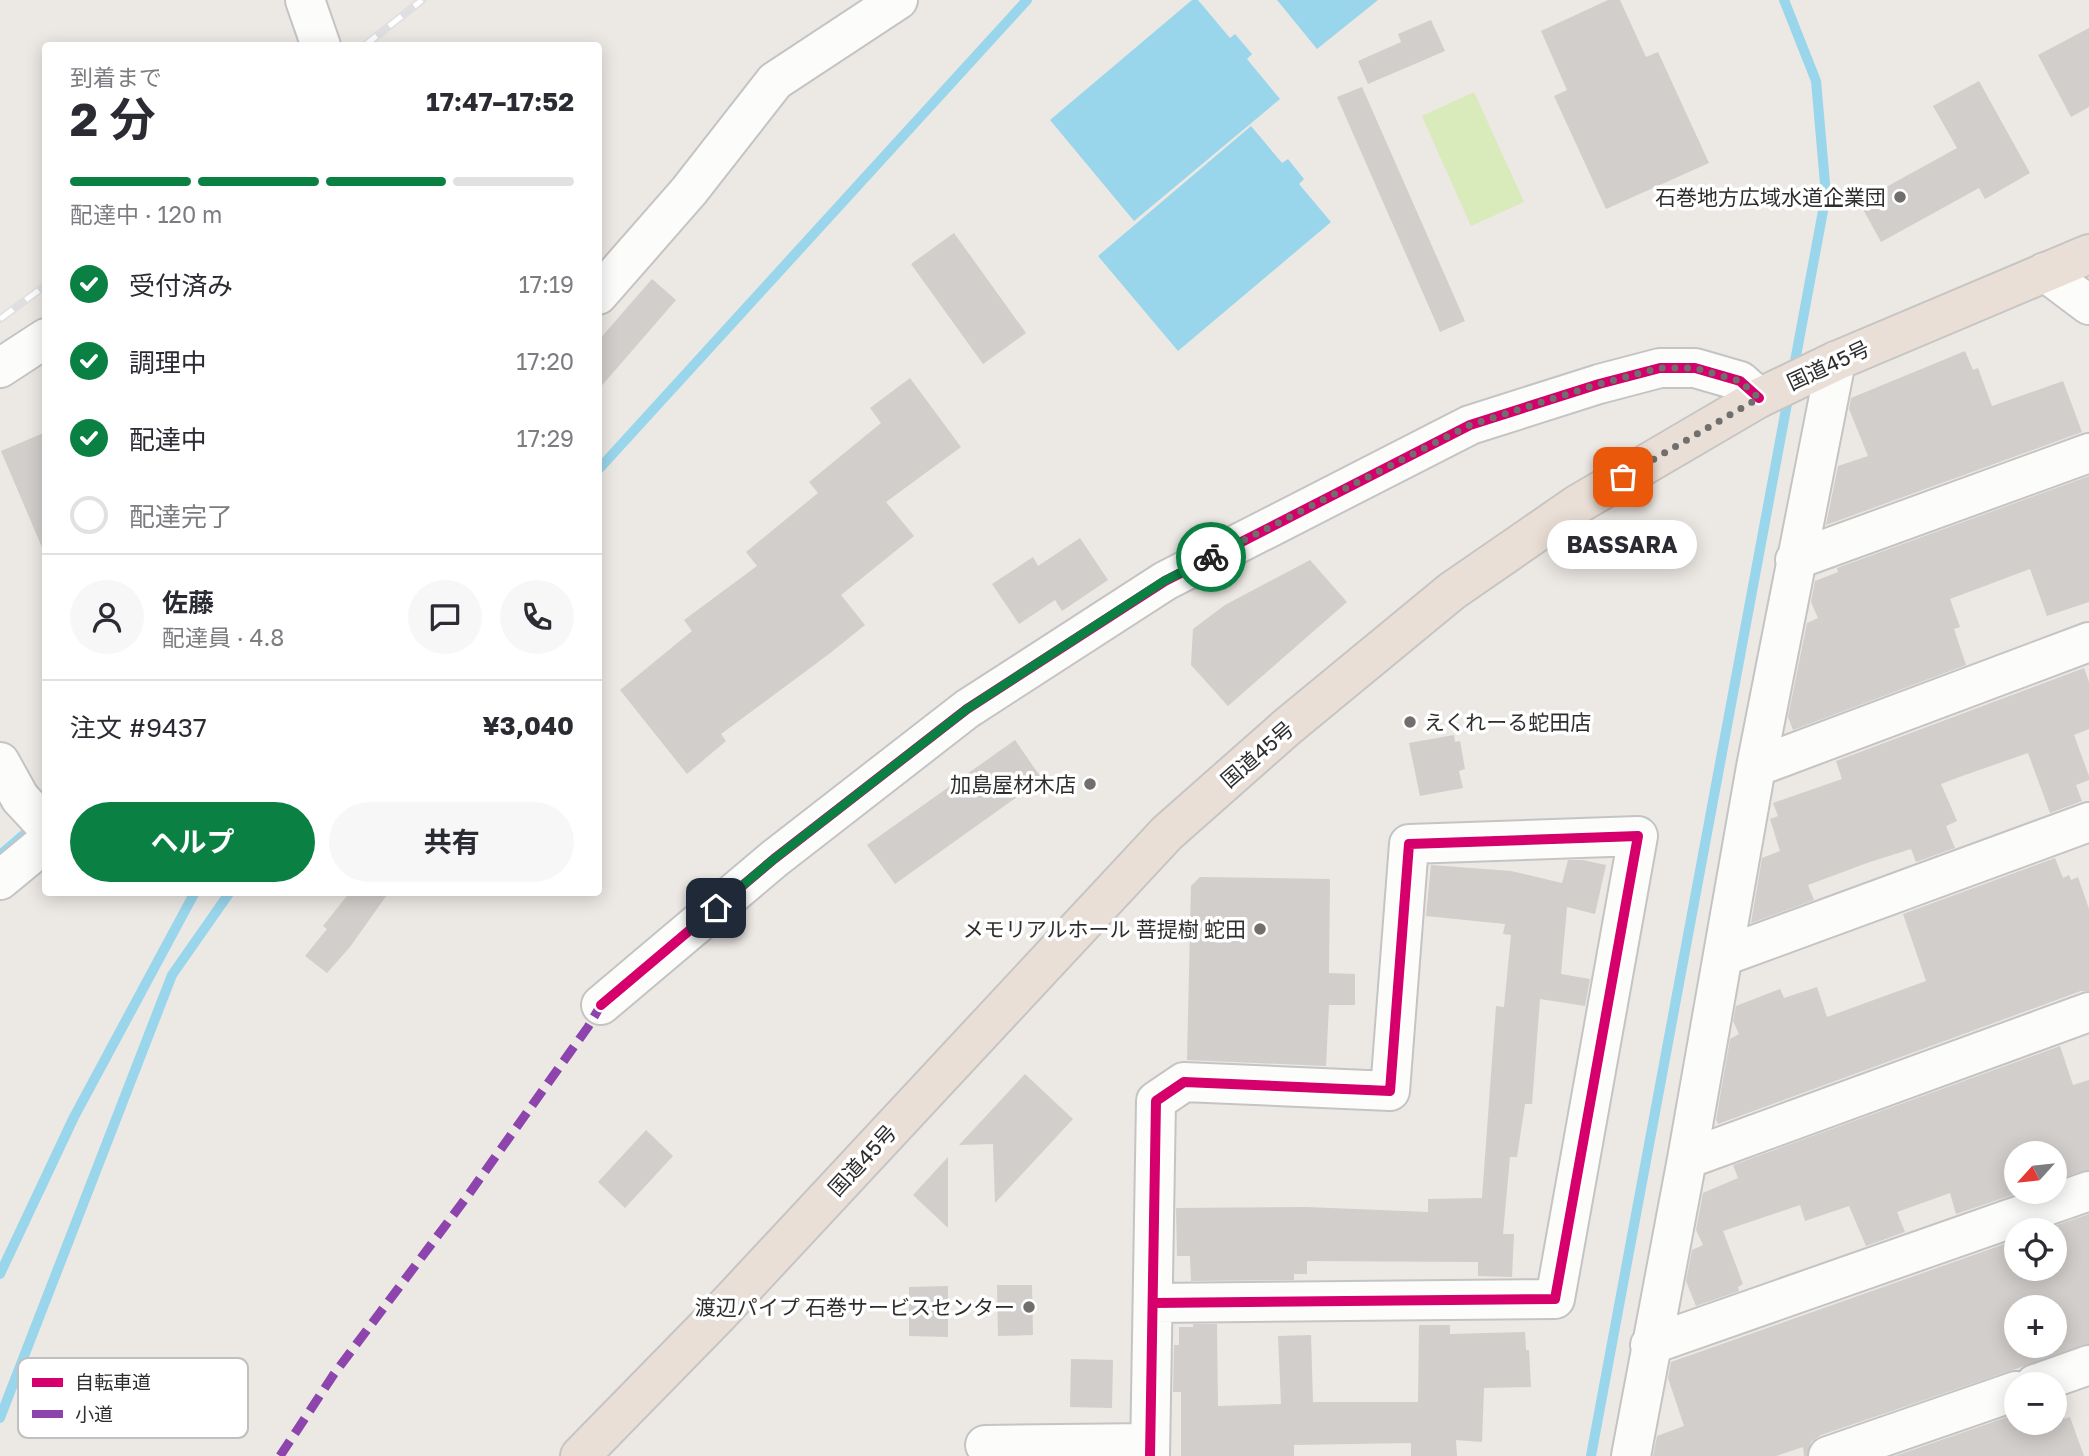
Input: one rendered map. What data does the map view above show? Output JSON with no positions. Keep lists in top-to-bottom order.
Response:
{
  "streets": {
    "highway": ["国道45号"]
  },
  "places": [
    "石巻地方広域水道企業団",
    "BASSARA",
    "えくれーる蛇田店",
    "加島屋材木店",
    "メモリアルホール 菩提樹 蛇田",
    "渡辺パイプ 石巻サービスセンター"
  ],
  "legend": ["自転車道", "小道"],
  "north": "bottom left",
  "page": {
    "heading": ["2 分", "到着まで", "17:47–17:52"],
    "panel": [
      "佐藤",
      "配達員 · 4.8",
      "注文 #9437",
      "¥3,040"
    ],
    "bar": "配達中 · 120 m",
    "list": [
      ["受付済み", "17:19"],
      ["調理中", "17:20"],
      ["配達中", "17:29"],
      "配達完了"
    ],
    "bubble": "BASSARA",
    "buttons": ["ヘルプ", "共有"],
    "map_buttons": ["+", "−"]
  }
}
